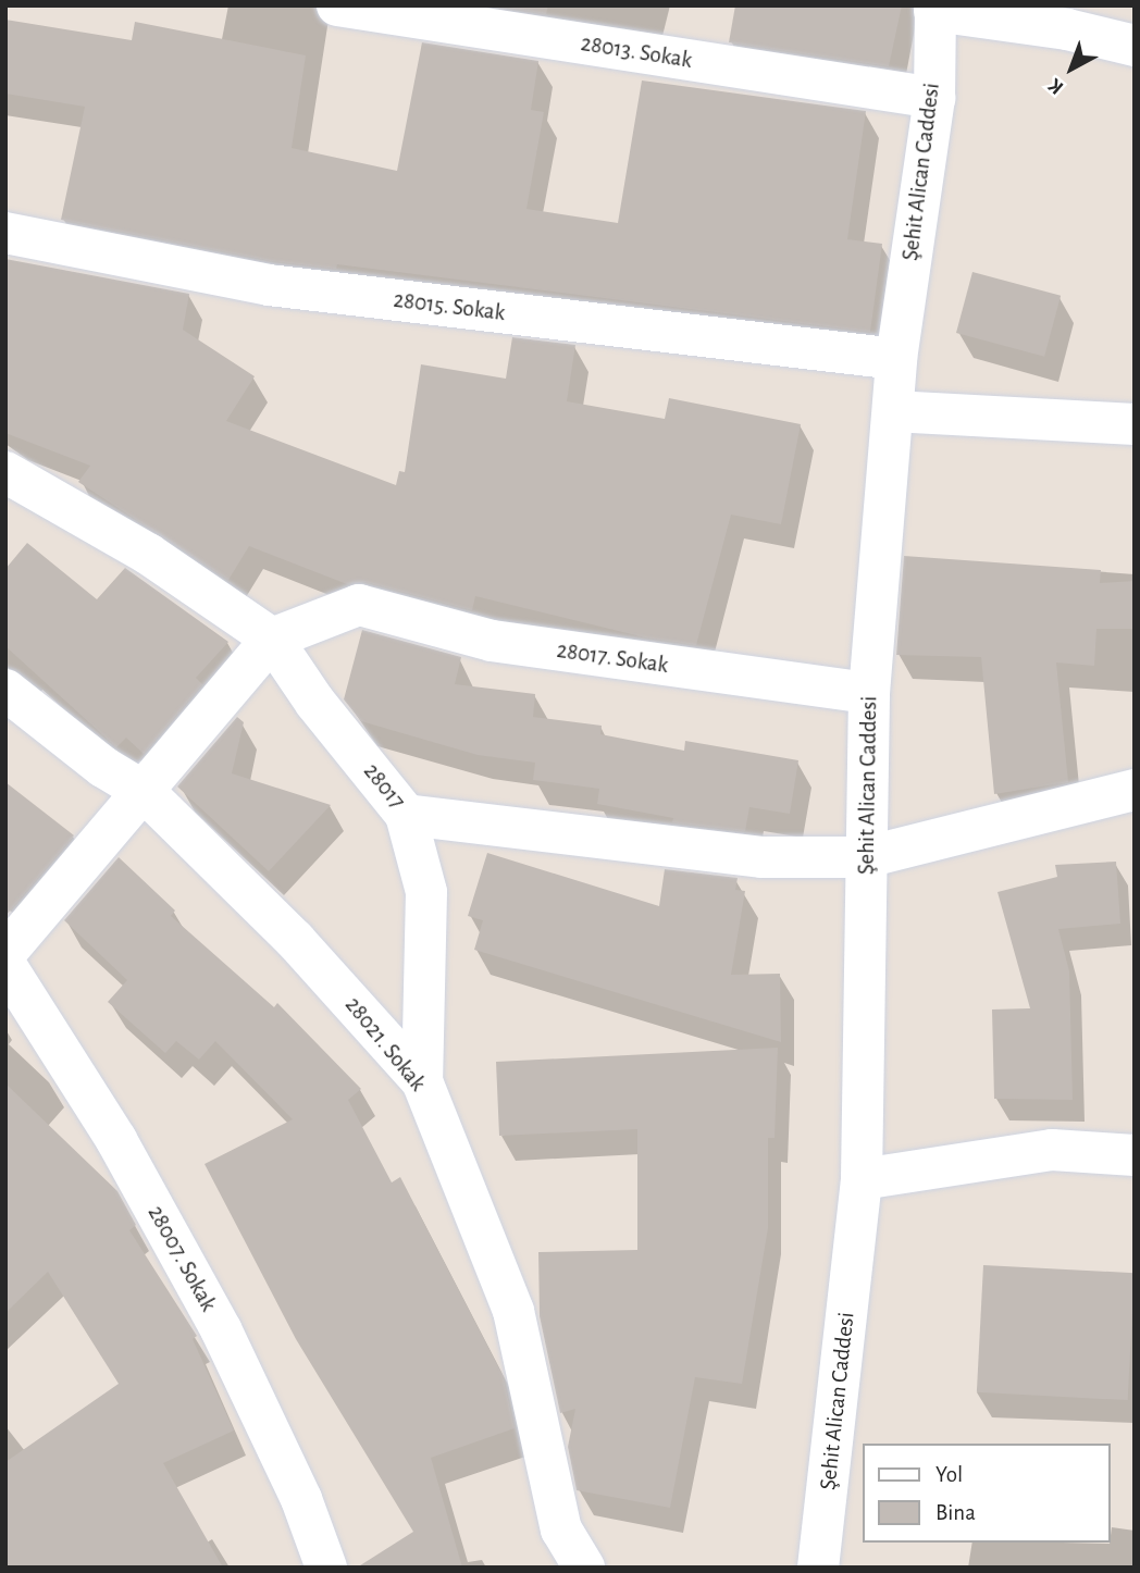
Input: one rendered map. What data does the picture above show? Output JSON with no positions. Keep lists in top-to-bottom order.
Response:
{
  "streets": {
    "street": [
      "28013. Sokak",
      "Şehit Alican Caddesi",
      "28015. Sokak",
      "28017. Sokak",
      "28017",
      "28021. Sokak",
      "28007. Sokak"
    ]
  },
  "crossings": [
    ["28013. Sokak", "Şehit Alican Caddesi"],
    ["Şehit Alican Caddesi", "28015. Sokak"],
    ["Şehit Alican Caddesi", "28017. Sokak"],
    ["Şehit Alican Caddesi", "28017"],
    ["28017. Sokak", "28017"]
  ],
  "legend": ["Yol", "Bina"],
  "north": "bottom left"
}
